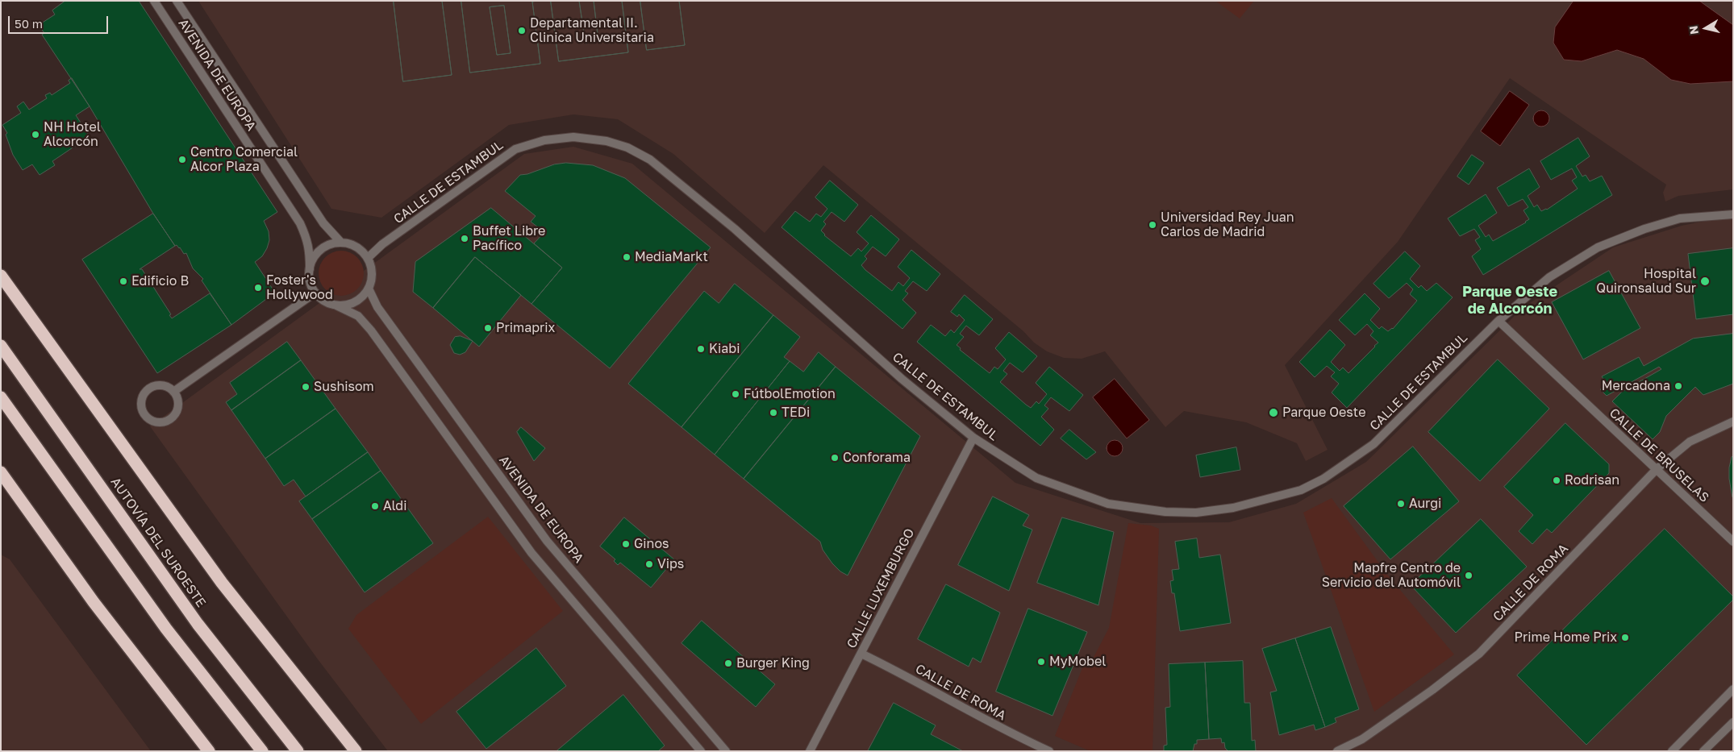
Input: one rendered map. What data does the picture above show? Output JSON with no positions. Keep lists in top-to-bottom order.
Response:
{
  "streets": {
    "highway": ["AUTOVÍA DEL SUROESTE"],
    "street": [
      "AVENIDA DE EUROPA",
      "CALLE DE ESTAMBUL",
      "CALLE DE BRUSELAS",
      "CALLE DE ROMA",
      "CALLE LUXEMBURGO"
    ]
  },
  "crossings": [
    ["AVENIDA DE EUROPA", "CALLE DE ESTAMBUL"],
    ["CALLE DE ESTAMBUL", "CALLE DE BRUSELAS"],
    ["CALLE DE ESTAMBUL", "CALLE LUXEMBURGO"],
    ["CALLE DE BRUSELAS", "CALLE DE ROMA"],
    ["CALLE DE ROMA", "CALLE LUXEMBURGO"]
  ],
  "districts": ["Parque Oeste de Alcorcón"],
  "places": [
    "Departamental II. Clinica Universitaria",
    "NH Hotel Alcorcón",
    "Centro Comercial Alcor Plaza",
    "Universidad Rey Juan Carlos de Madrid",
    "Buffet Libre Pacífico",
    "MediaMarkt",
    "Edificio B",
    "Hospital Quironsalud Sur",
    "Foster's Hollywood",
    "Primaprix",
    "Kiabi",
    "Mercadona",
    "Sushisom",
    "FútbolEmotion",
    "TEDi",
    "Parque Oeste",
    "Conforama",
    "Rodrisan",
    "Aurgi",
    "Aldi",
    "Ginos",
    "Vips",
    "Mapfre Centro de Servicio del Automóvil",
    "Prime Home Prix",
    "MyMobel",
    "Burger King"
  ],
  "scale_bar": "50 m",
  "north": "left"
}
